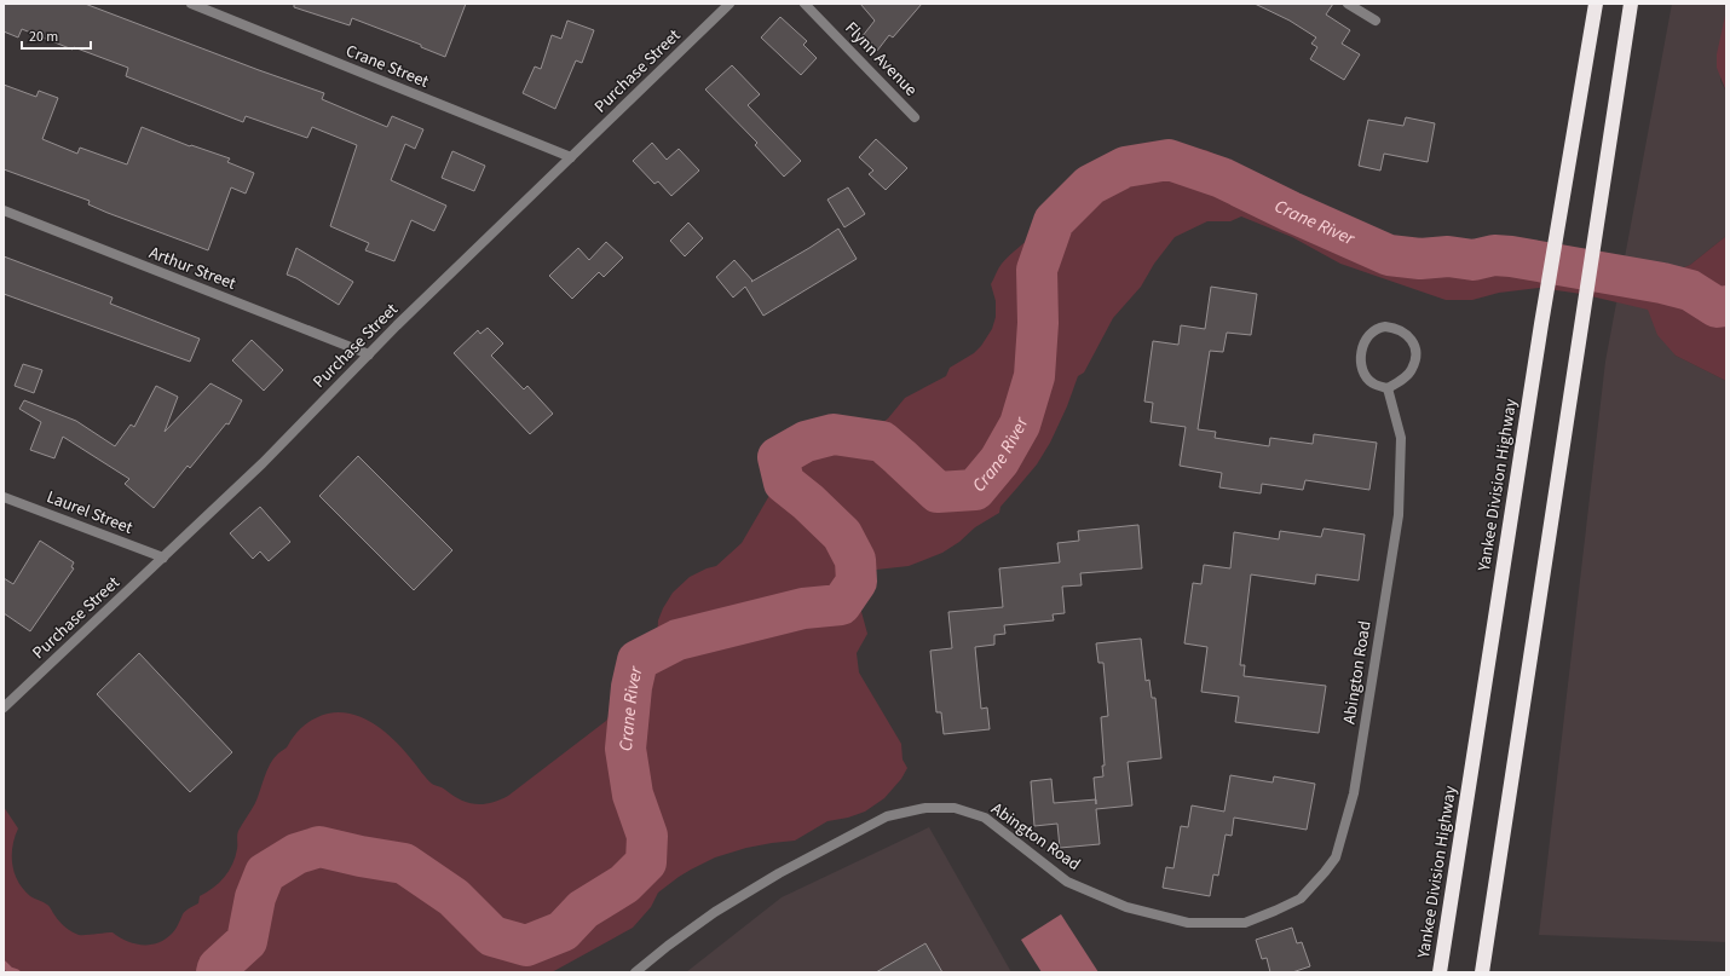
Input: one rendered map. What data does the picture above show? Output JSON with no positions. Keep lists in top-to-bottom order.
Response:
{
  "streets": {
    "highway": ["Yankee Division Highway"],
    "street": [
      "Flynn Avenue",
      "Crane Street",
      "Purchase Street",
      "Arthur Street",
      "Laurel Street",
      "Abington Road"
    ]
  },
  "crossings": [
    ["Crane Street", "Purchase Street"],
    ["Purchase Street", "Arthur Street"],
    ["Purchase Street", "Laurel Street"]
  ],
  "water": ["Crane River"],
  "scale_bar": "20 m"
}
